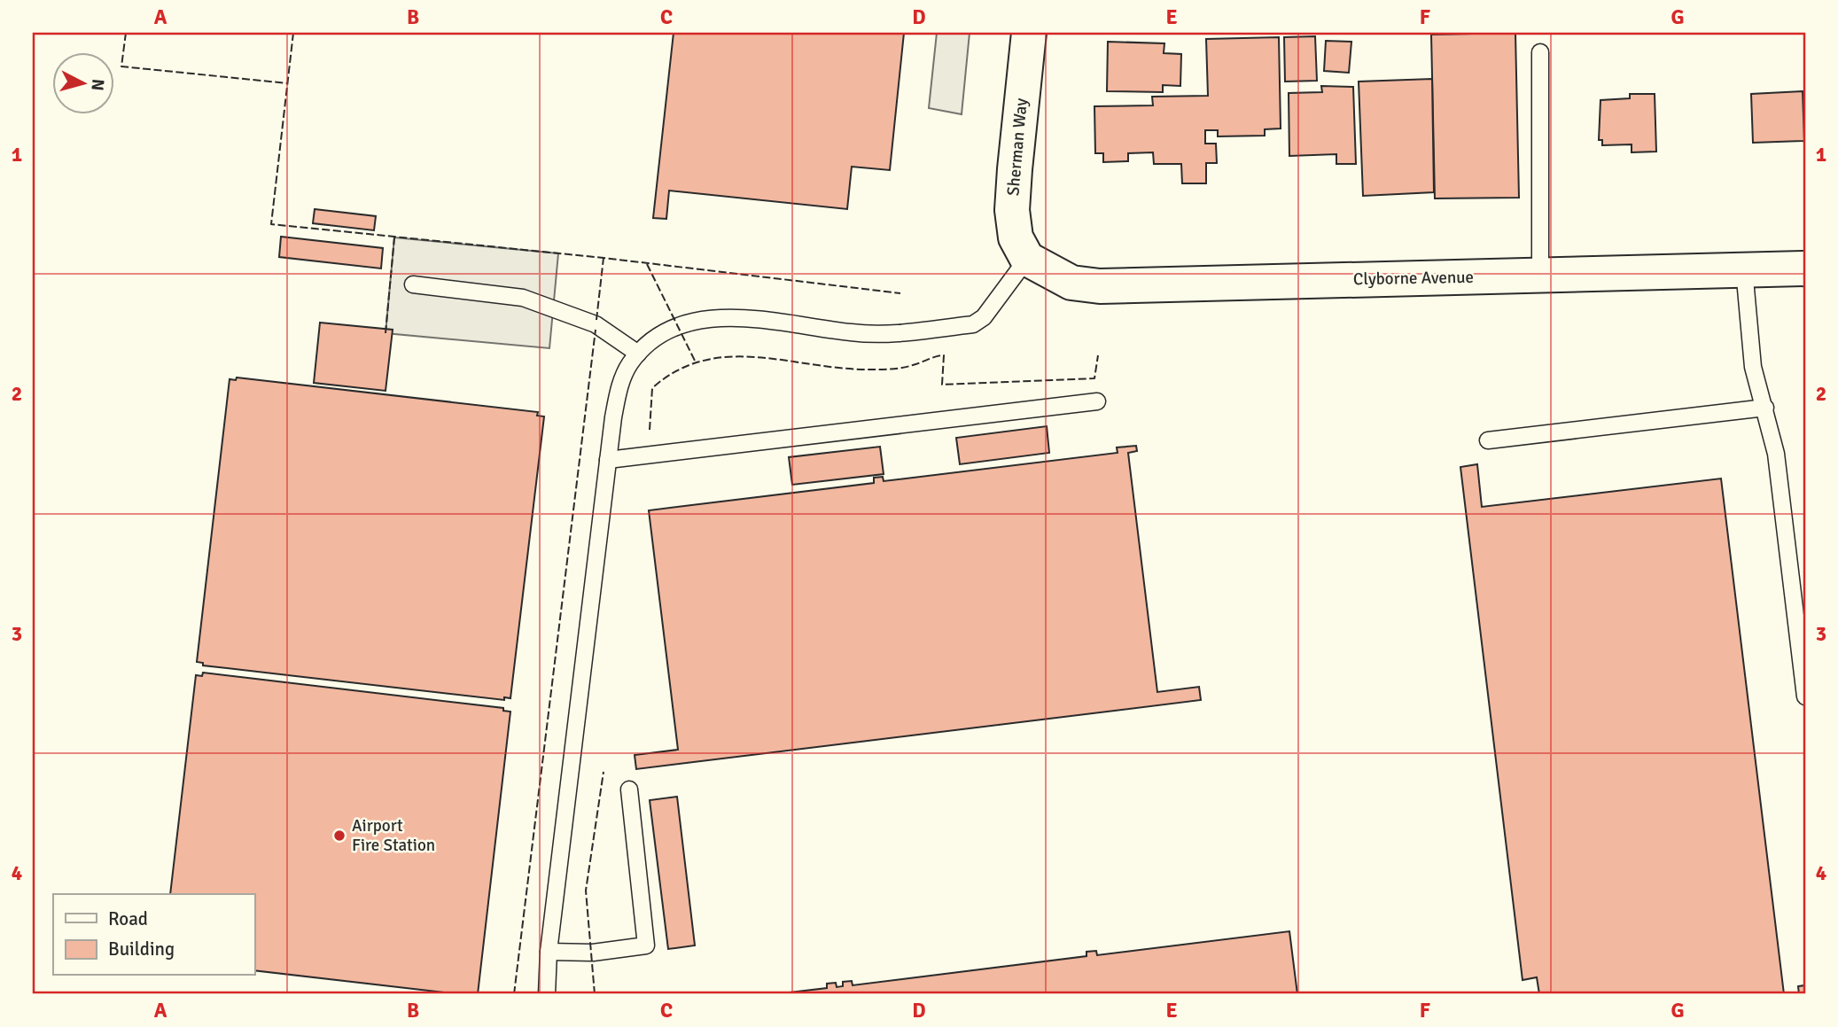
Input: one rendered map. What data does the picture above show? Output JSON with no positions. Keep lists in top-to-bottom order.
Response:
{
  "streets": {
    "main road": ["Sherman Way", "Clyborne Avenue"]
  },
  "crossings": [
    ["Sherman Way", "Clyborne Avenue"]
  ],
  "places": ["Airport Fire Station"],
  "legend": ["Road", "Building"],
  "north": "right",
  "grid": {
    "columns": [
      "A",
      "B",
      "C",
      "D",
      "E",
      "F",
      "G"
    ],
    "rows": [
      "1",
      "2",
      "3",
      "4"
    ]
  }
}
